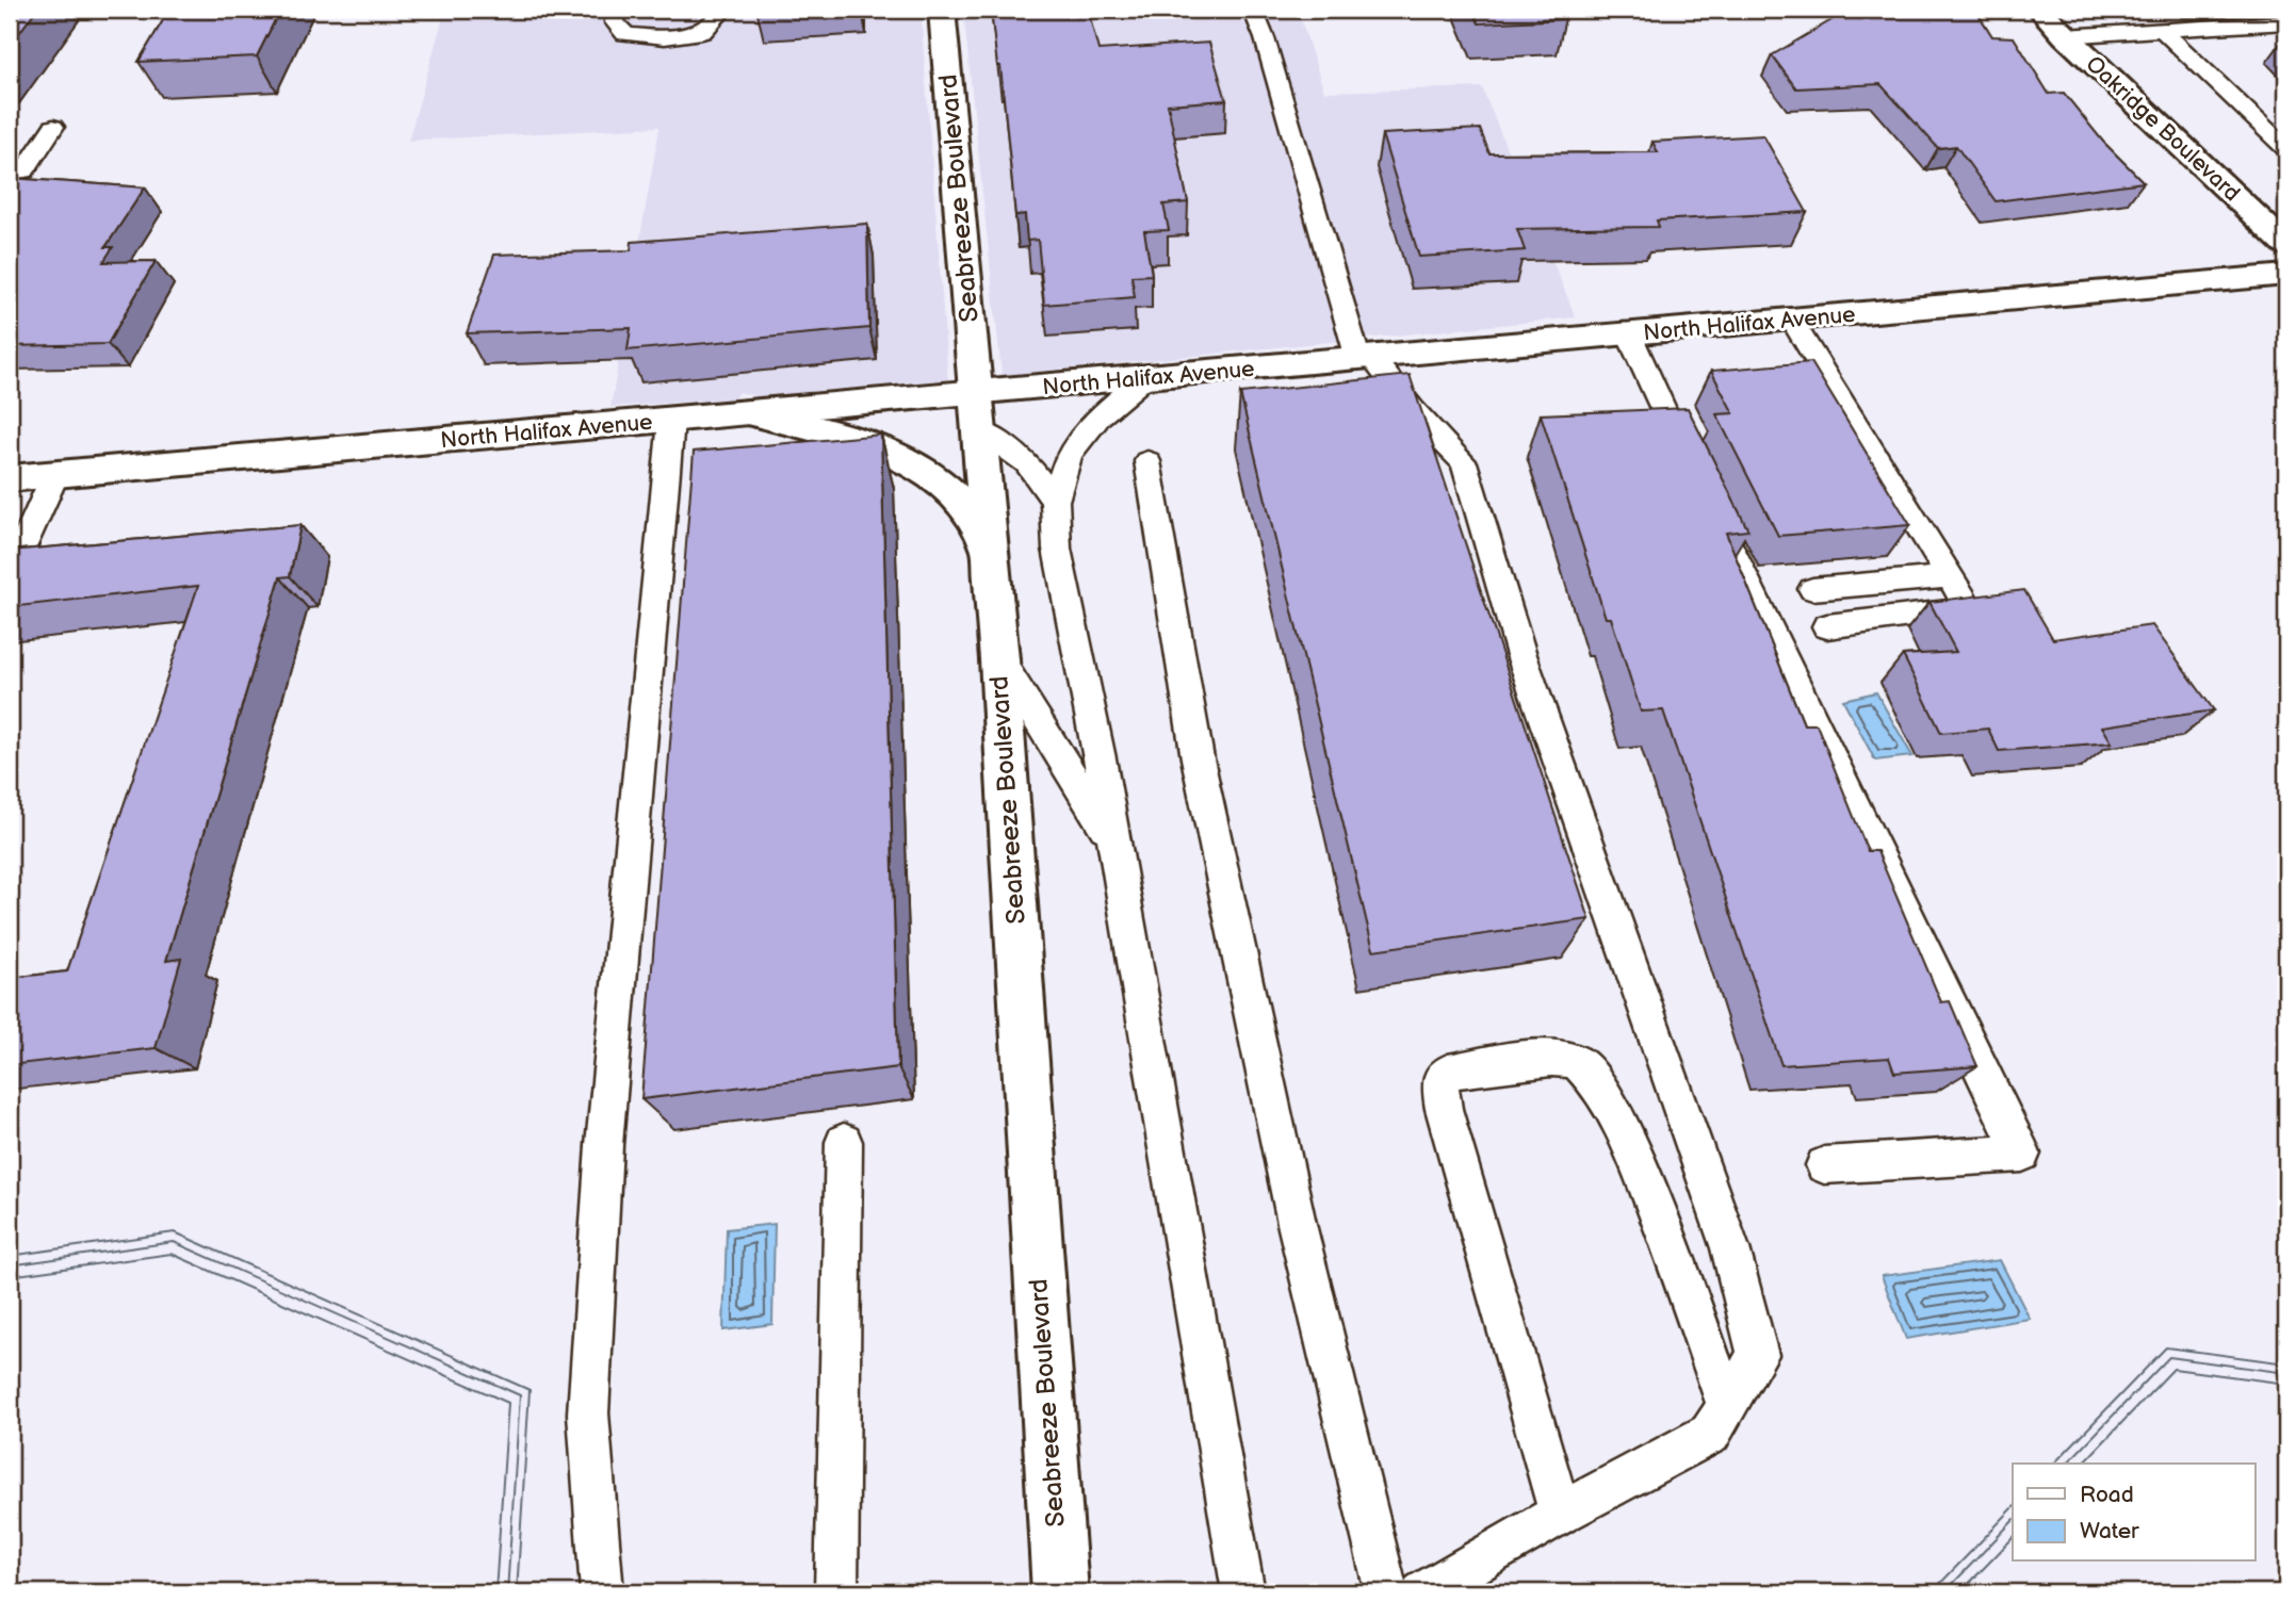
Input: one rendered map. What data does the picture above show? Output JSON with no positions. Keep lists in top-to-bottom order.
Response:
{
  "streets": {
    "main road": ["Oakridge Boulevard", "Seabreeze Boulevard", "North Halifax Avenue"]
  },
  "crossings": [
    ["Seabreeze Boulevard", "North Halifax Avenue"]
  ],
  "legend": ["Road", "Water"]
}
